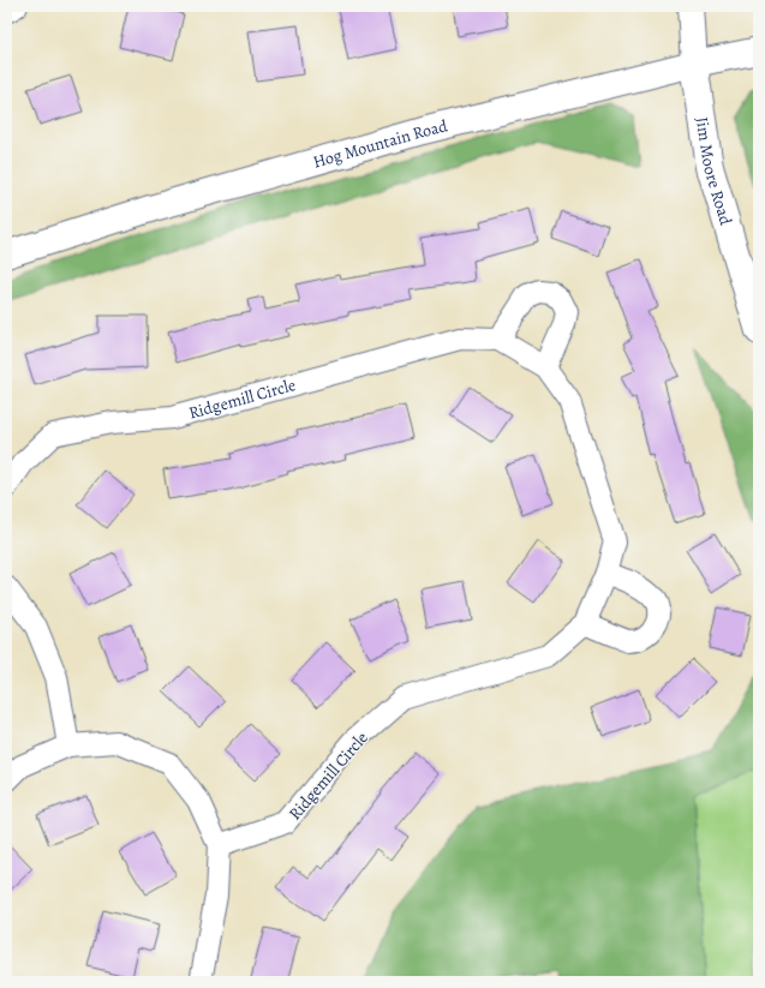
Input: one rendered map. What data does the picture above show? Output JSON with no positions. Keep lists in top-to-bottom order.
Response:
{
  "streets": {
    "street": ["Hog Mountain Road", "Jim Moore Road", "Ridgemill Circle"]
  },
  "crossings": [
    ["Hog Mountain Road", "Jim Moore Road"]
  ]
}
